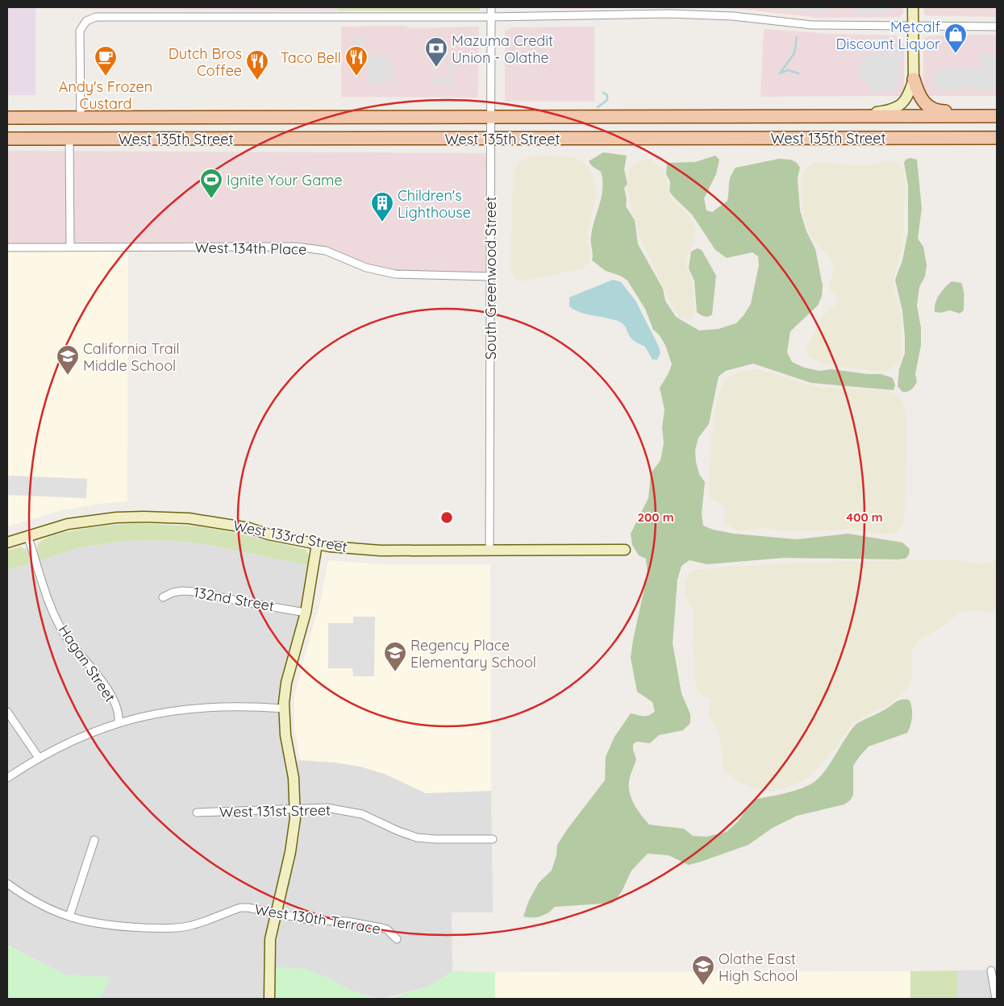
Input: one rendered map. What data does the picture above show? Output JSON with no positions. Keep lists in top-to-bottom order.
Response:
{
  "streets": {
    "main road": ["West 135th Street"],
    "street": [
      "West 134th Place",
      "South Greenwood Street",
      "West 133rd Street",
      "132nd Street",
      "Hagan Street",
      "West 131st Street",
      "West 130th Terrace"
    ]
  },
  "crossings": [
    ["West 135th Street", "South Greenwood Street"],
    ["West 134th Place", "South Greenwood Street"],
    ["South Greenwood Street", "West 133rd Street"],
    ["West 133rd Street", "Hagan Street"]
  ],
  "places": {
    "shop": ["Metcalf Discount Liquor"],
    "bank": ["Mazuma Credit Union - Olathe"],
    "cafe": ["Andy's Frozen Custard"],
    "restaurant": ["Taco Bell", "Dutch Bros Coffee"],
    "sports": ["Ignite Your Game"],
    "building": ["Children's Lighthouse"],
    "school or university": ["California Trail Middle School", "Regency Place Elementary School", "Olathe East High School"]
  },
  "rings": ["200 m", "400 m"]
}
